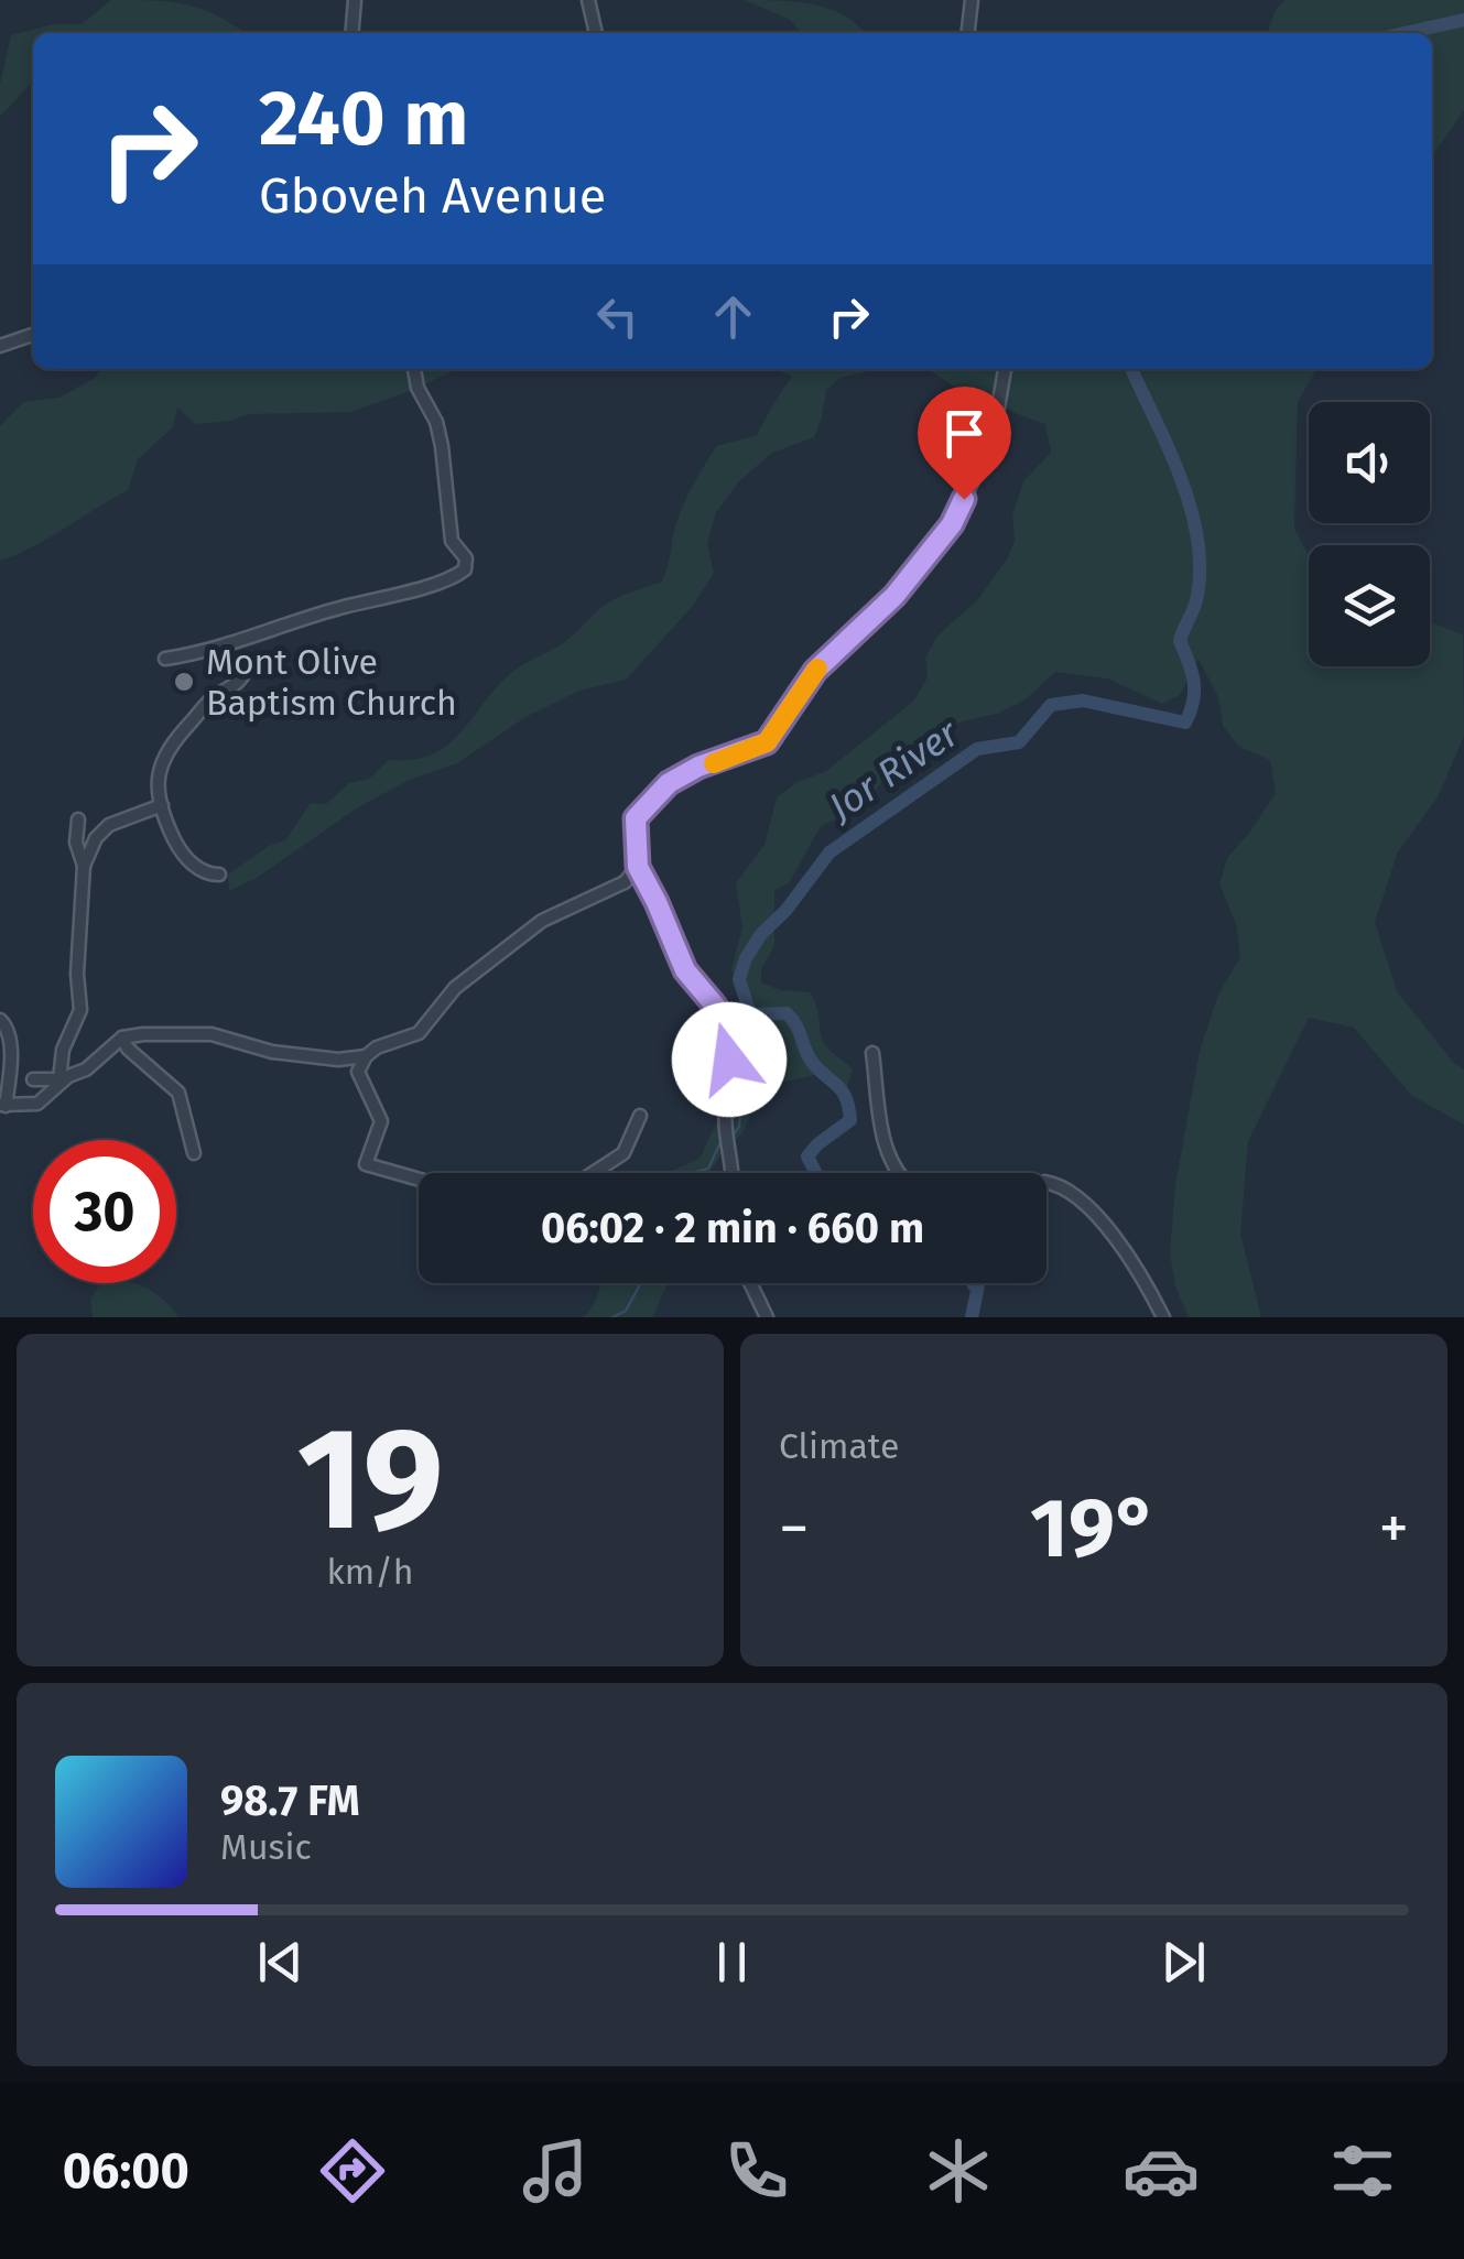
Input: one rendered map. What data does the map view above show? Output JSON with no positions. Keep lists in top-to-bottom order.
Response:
{
  "water": ["Jor River"],
  "places": ["Mont Olive Baptism Church"],
  "page": {
    "turn": ["240 m", "Gboveh Avenue"],
    "limit": "30",
    "trip": "06:02 · 2 min · 660 m",
    "tile": [
      ["19", "km/h"],
      "Climate"
    ],
    "heat": ["−", "19°", "+"],
    "song": ["98.7 FM", "Music"],
    "tabs": "06:00"
  }
}
